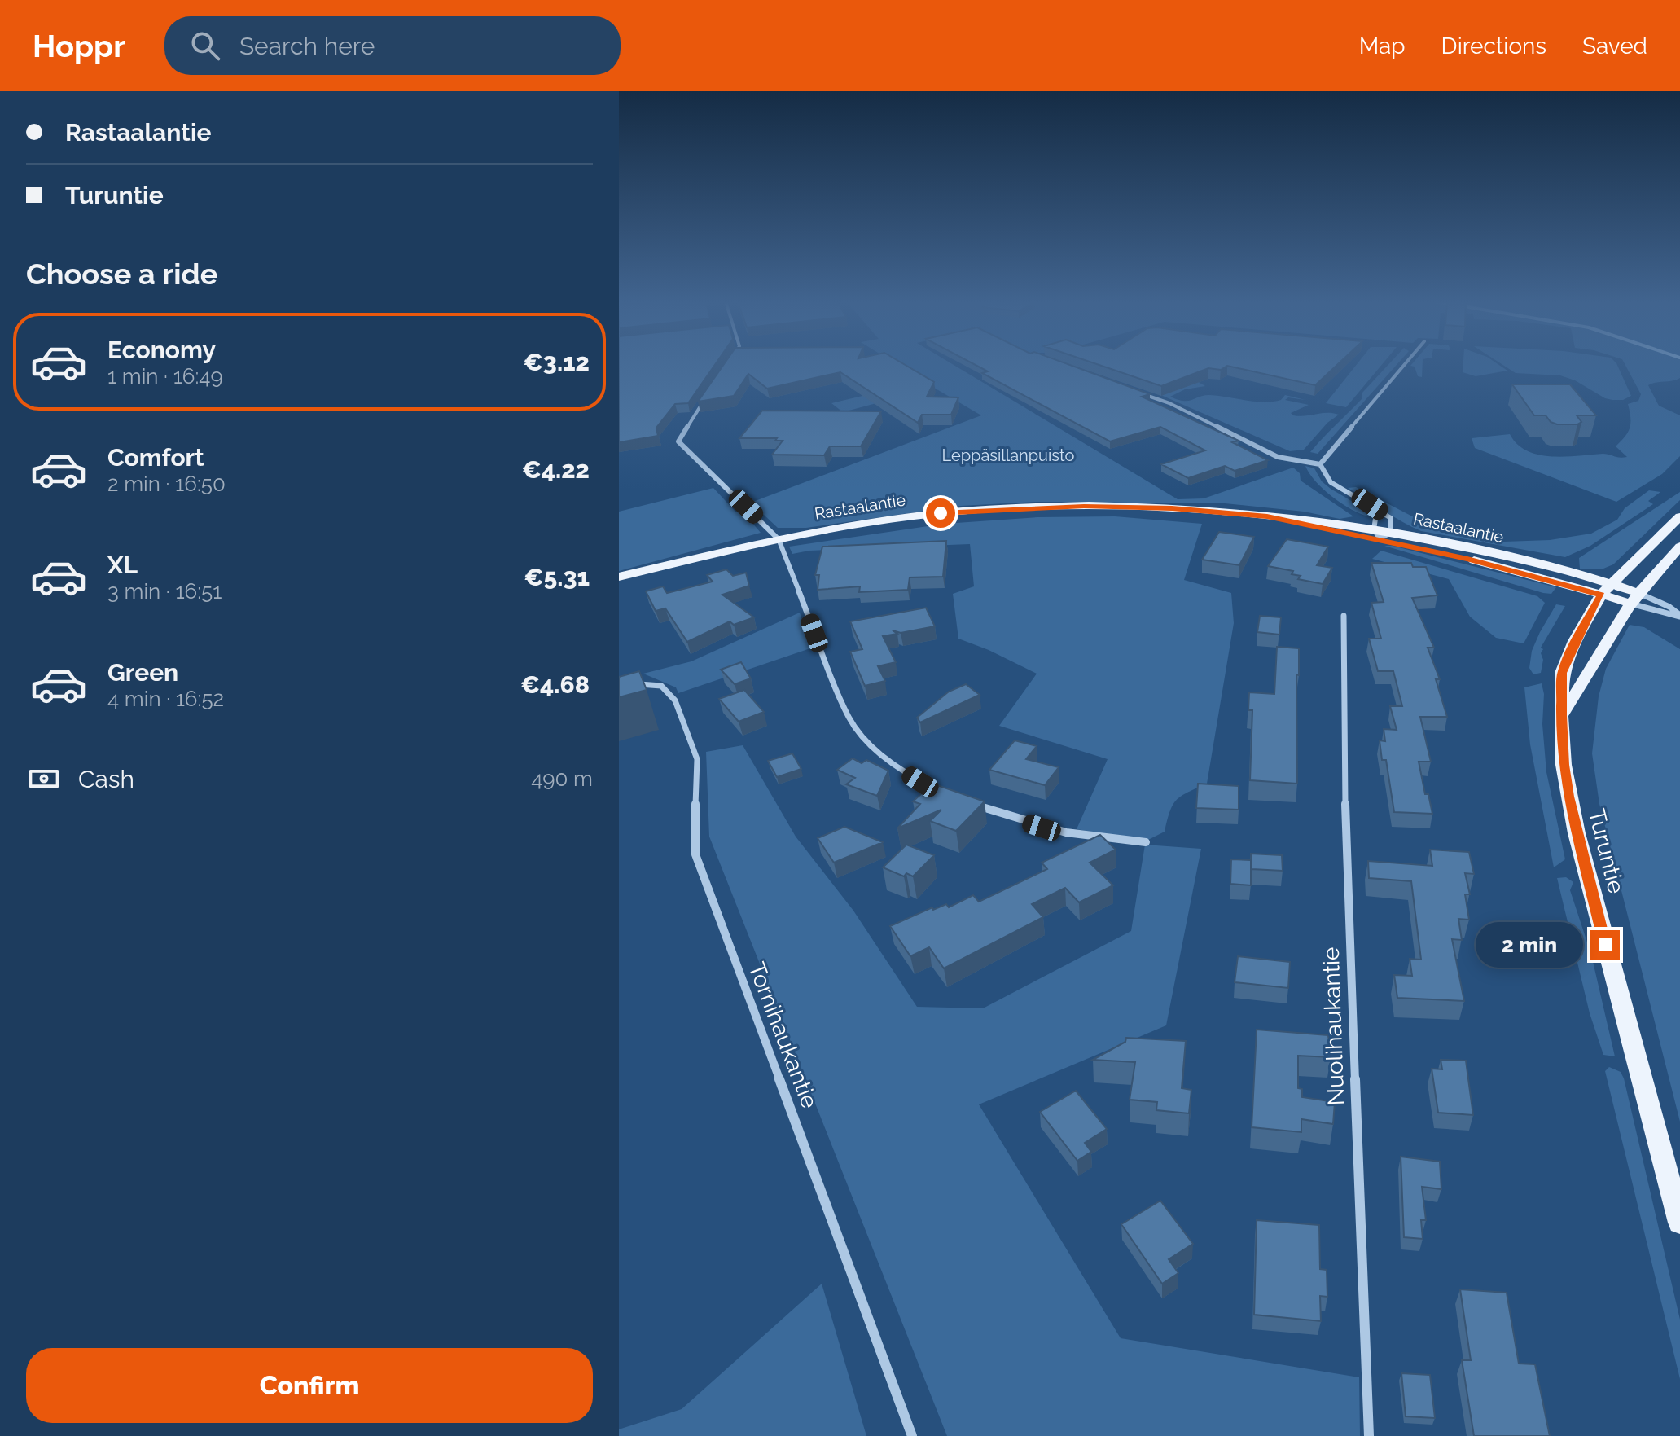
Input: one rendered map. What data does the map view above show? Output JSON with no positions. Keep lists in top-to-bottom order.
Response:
{
  "streets": {
    "main road": ["Rastaalantie", "Turuntie"],
    "street": ["Nuolihaukantie", "Tornihaukantie"]
  },
  "crossings": [
    ["Rastaalantie", "Turuntie"]
  ],
  "parks": ["Leppäsillanpuisto"],
  "page": {
    "header": "Hoppr",
    "search": "Search here",
    "nav": ["Map", "Directions", "Saved"],
    "banner": ["Rastaalantie", "Turuntie"],
    "heading": "Choose a ride",
    "list": [
      {
        "name": "Economy",
        "note": "1 min · 16:49",
        "value": "€3.12"
      },
      {
        "name": "Comfort",
        "note": "2 min · 16:50",
        "value": "€4.22"
      },
      {
        "name": "XL",
        "note": "3 min · 16:51",
        "value": "€5.31"
      },
      {
        "name": "Green",
        "note": "4 min · 16:52",
        "value": "€4.68"
      }
    ],
    "pay": ["Cash", "490 m"],
    "bubble": "2 min",
    "buttons": "Confirm"
  }
}
